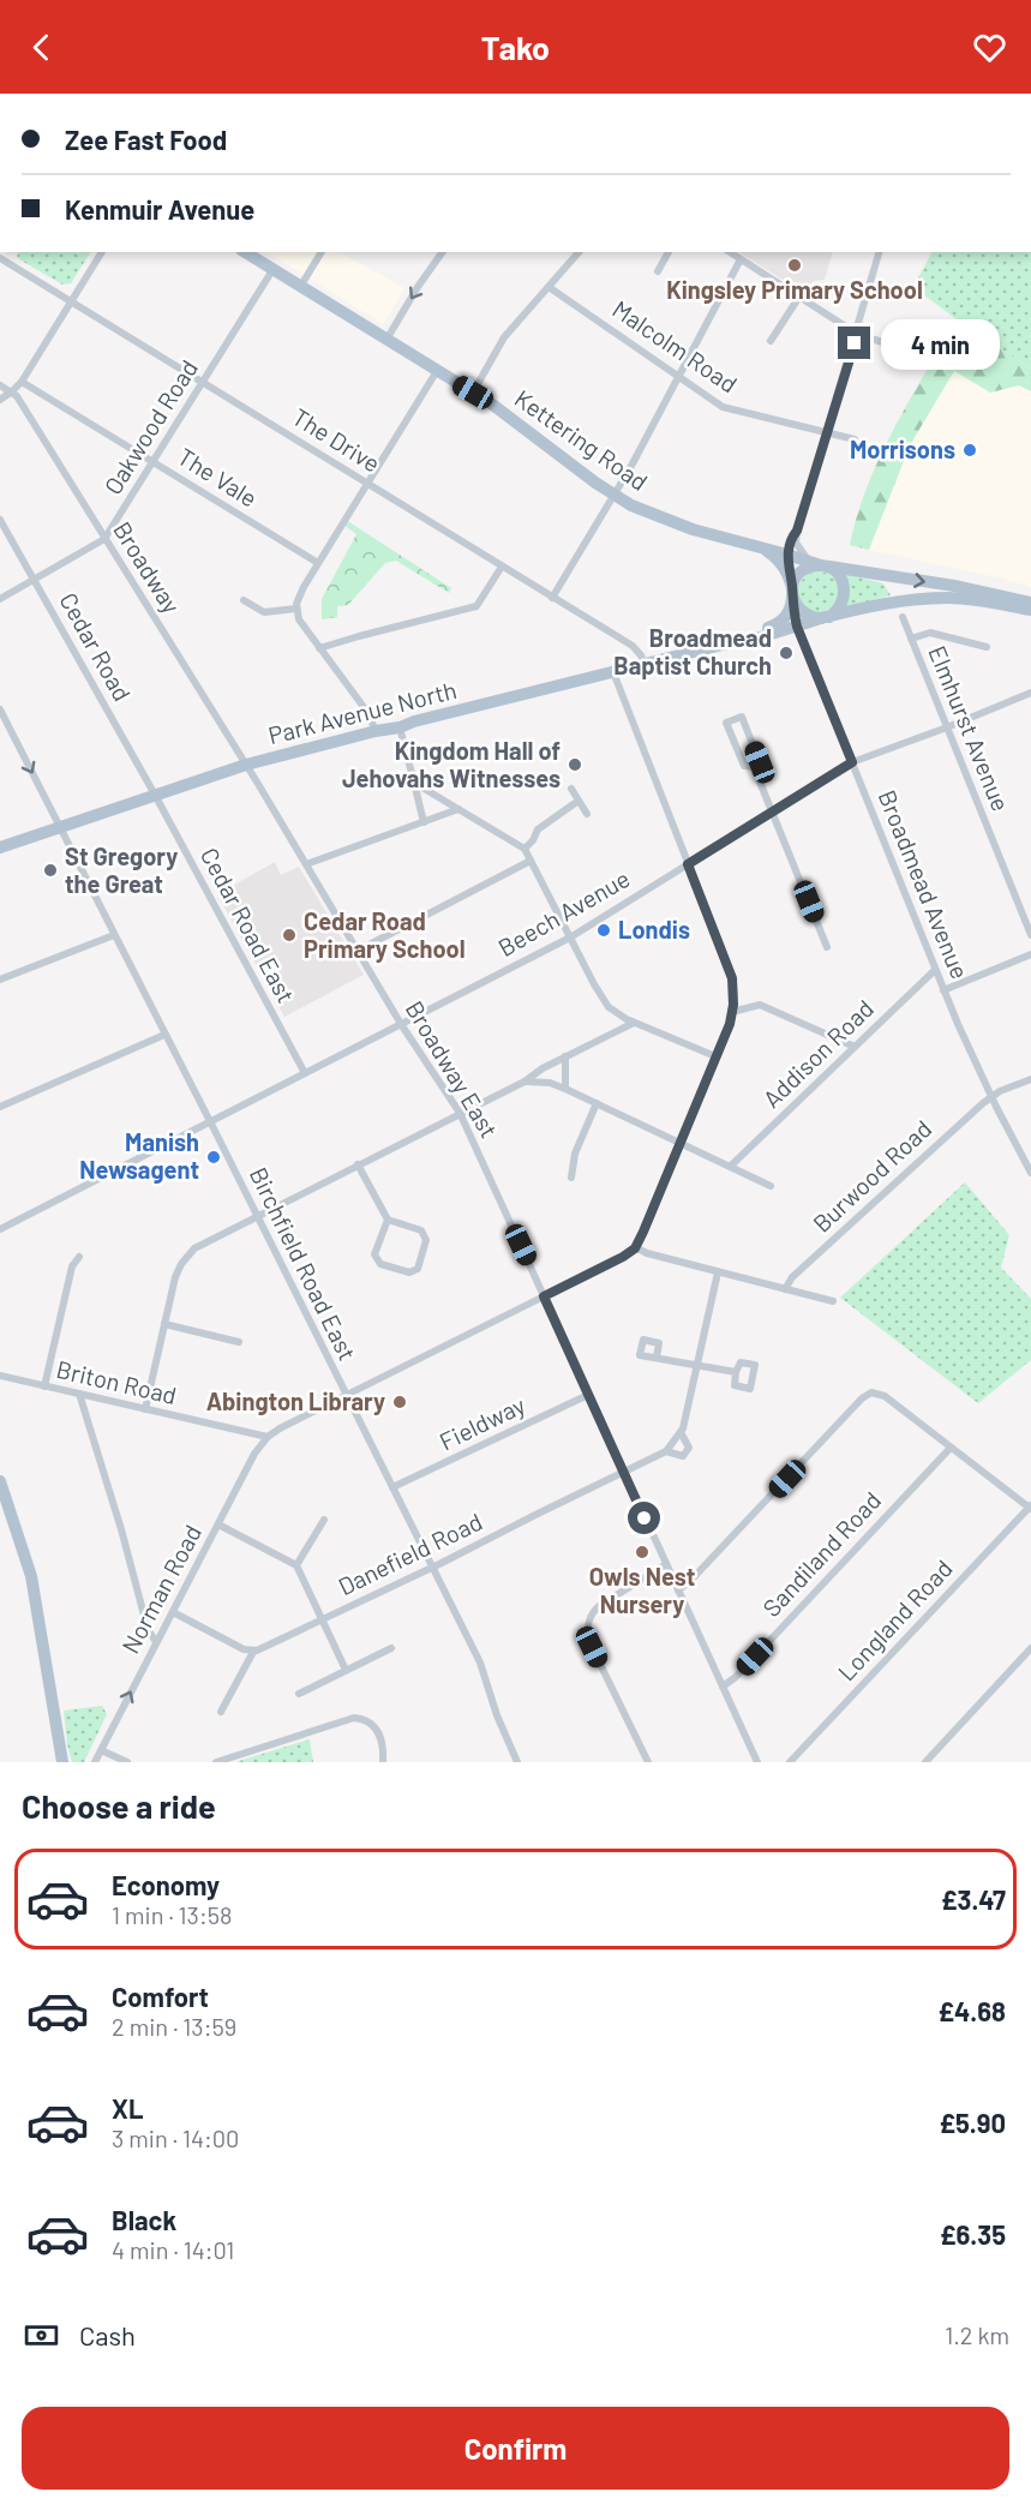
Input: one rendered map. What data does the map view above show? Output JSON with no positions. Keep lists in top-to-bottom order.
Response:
{
  "streets": {
    "main road": ["Kettering Road", "Park Avenue North"],
    "street": [
      "Malcolm Road",
      "Oakwood Road",
      "The Drive",
      "The Vale",
      "Broadway",
      "Cedar Road",
      "Elmhurst Avenue",
      "Broadmead Avenue",
      "Beech Avenue",
      "Cedar Road East",
      "Addison Road",
      "Broadway East",
      "Burwood Road",
      "Birchfield Road East",
      "Briton Road",
      "Fieldway",
      "Danefield Road",
      "Sandiland Road",
      "Norman Road",
      "Longland Road"
    ]
  },
  "crossings": [
    ["Oakwood Road", "The Drive"],
    ["Oakwood Road", "Kettering Road"],
    ["Oakwood Road", "The Vale"],
    ["Oakwood Road", "Broadway"],
    ["Oakwood Road", "Cedar Road"],
    ["The Drive", "Park Avenue North"],
    ["Kettering Road", "Park Avenue North"],
    ["Kettering Road", "Broadmead Avenue"],
    ["Broadway", "Park Avenue North"],
    ["Broadway", "Broadway East"],
    ["Cedar Road", "Park Avenue North"],
    ["Cedar Road", "Cedar Road East"],
    ["Park Avenue North", "Broadmead Avenue"],
    ["Park Avenue North", "Cedar Road East"],
    ["Park Avenue North", "Broadway East"],
    ["Park Avenue North", "Birchfield Road East"],
    ["Elmhurst Avenue", "Beech Avenue"],
    ["Broadmead Avenue", "Beech Avenue"],
    ["Broadmead Avenue", "Addison Road"],
    ["Broadmead Avenue", "Burwood Road"],
    ["Beech Avenue", "Cedar Road East"],
    ["Beech Avenue", "Broadway East"],
    ["Beech Avenue", "Birchfield Road East"],
    ["Broadway East", "Fieldway"],
    ["Broadway East", "Danefield Road"],
    ["Broadway East", "Sandiland Road"],
    ["Birchfield Road East", "Fieldway"],
    ["Birchfield Road East", "Danefield Road"],
    ["Briton Road", "Norman Road"]
  ],
  "places": [
    "Kingsley Primary School",
    "Morrisons",
    "Broadmead Baptist Church",
    "Kingdom Hall of Jehovahs Witnesses",
    "St Gregory the Great",
    "Londis",
    "Cedar Road Primary School",
    "Manish Newsagent",
    "Abington Library",
    "Owls Nest Nursery"
  ],
  "page": {
    "header": "Tako",
    "banner": ["Zee Fast Food", "Kenmuir Avenue"],
    "bubble": "4 min",
    "heading": "Choose a ride",
    "list": [
      {
        "name": "Economy",
        "note": "1 min · 13:58",
        "value": "£3.47"
      },
      {
        "name": "Comfort",
        "note": "2 min · 13:59",
        "value": "£4.68"
      },
      {
        "name": "XL",
        "note": "3 min · 14:00",
        "value": "£5.90"
      },
      {
        "name": "Black",
        "note": "4 min · 14:01",
        "value": "£6.35"
      }
    ],
    "pay": ["Cash", "1.2 km"],
    "buttons": "Confirm"
  }
}
